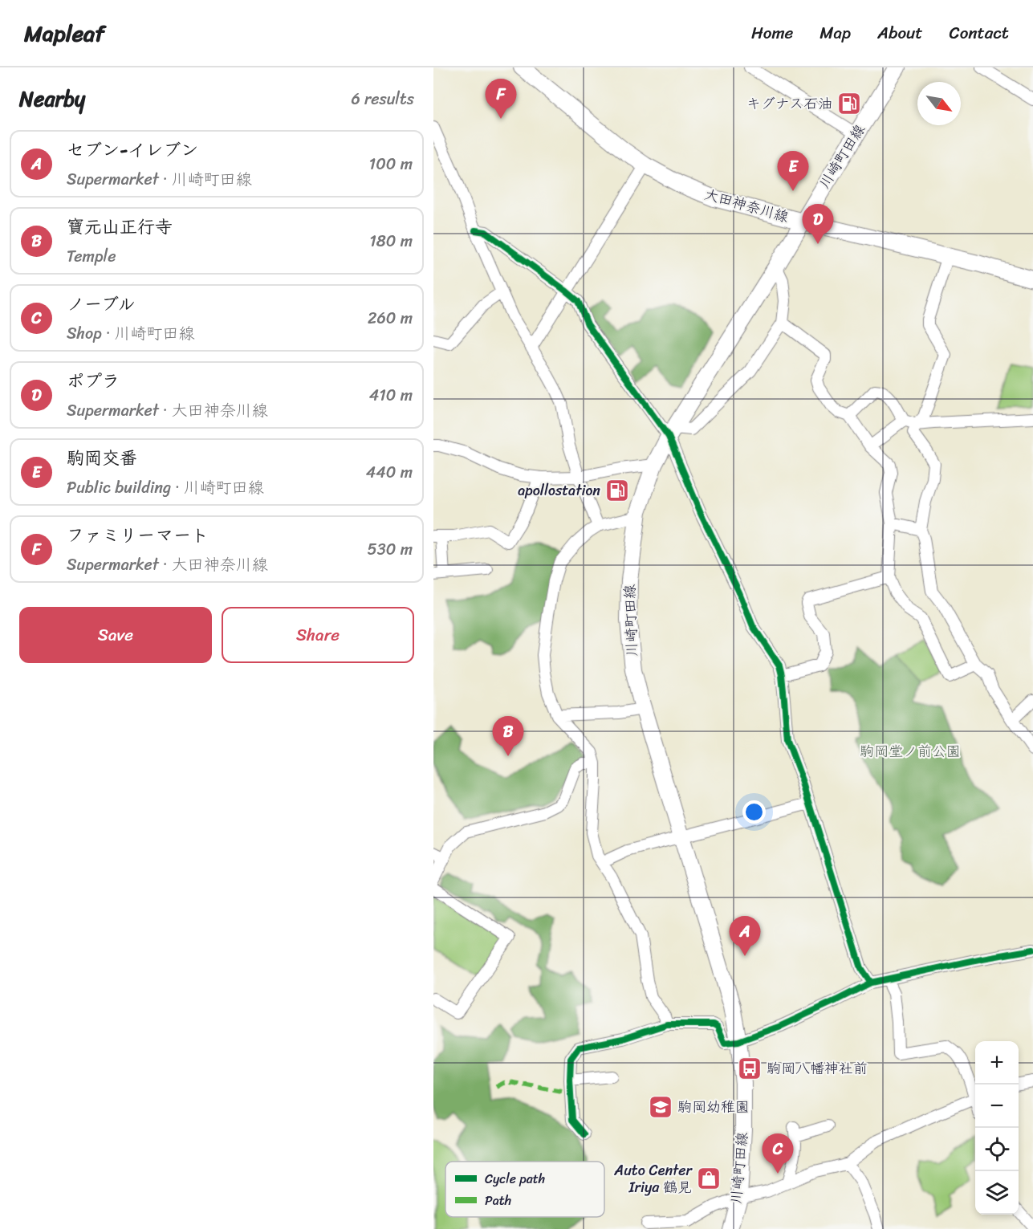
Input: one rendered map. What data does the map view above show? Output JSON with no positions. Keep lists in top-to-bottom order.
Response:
{
  "streets": {
    "main road": ["川崎町田線", "大田神奈川線"]
  },
  "crossings": [
    ["川崎町田線", "大田神奈川線"]
  ],
  "parks": ["駒岡堂ノ前公園"],
  "places": {
    "fuel station": ["キグナス石油", "apollostation"],
    "bus stop": ["駒岡八幡神社前"],
    "school or university": ["駒岡幼稚園"],
    "shop": ["Auto Center Iriya 鶴見"]
  },
  "legend": ["Cycle path", "Path"],
  "north": "bottom right",
  "page": {
    "header": "Mapleaf",
    "nav": [
      "Home",
      "Map",
      "About",
      "Contact"
    ],
    "heading": ["Nearby", "6 results"],
    "pins": [
      "F",
      "E",
      "D",
      "B",
      "A",
      "C"
    ],
    "list": [
      {
        "mark": "A",
        "name": "セブン-イレブン",
        "note": "Supermarket · 川崎町田線",
        "value": "100 m"
      },
      {
        "mark": "B",
        "name": "寶元山正行寺",
        "note": "Temple",
        "value": "180 m"
      },
      {
        "mark": "C",
        "name": "ノーブル",
        "note": "Shop · 川崎町田線",
        "value": "260 m"
      },
      {
        "mark": "D",
        "name": "ポプラ",
        "note": "Supermarket · 大田神奈川線",
        "value": "410 m"
      },
      {
        "mark": "E",
        "name": "駒岡交番",
        "note": "Public building · 川崎町田線",
        "value": "440 m"
      },
      {
        "mark": "F",
        "name": "ファミリーマート",
        "note": "Supermarket · 大田神奈川線",
        "value": "530 m"
      }
    ],
    "buttons": ["Save", "Share"],
    "map_buttons": ["+", "−"]
  }
}
